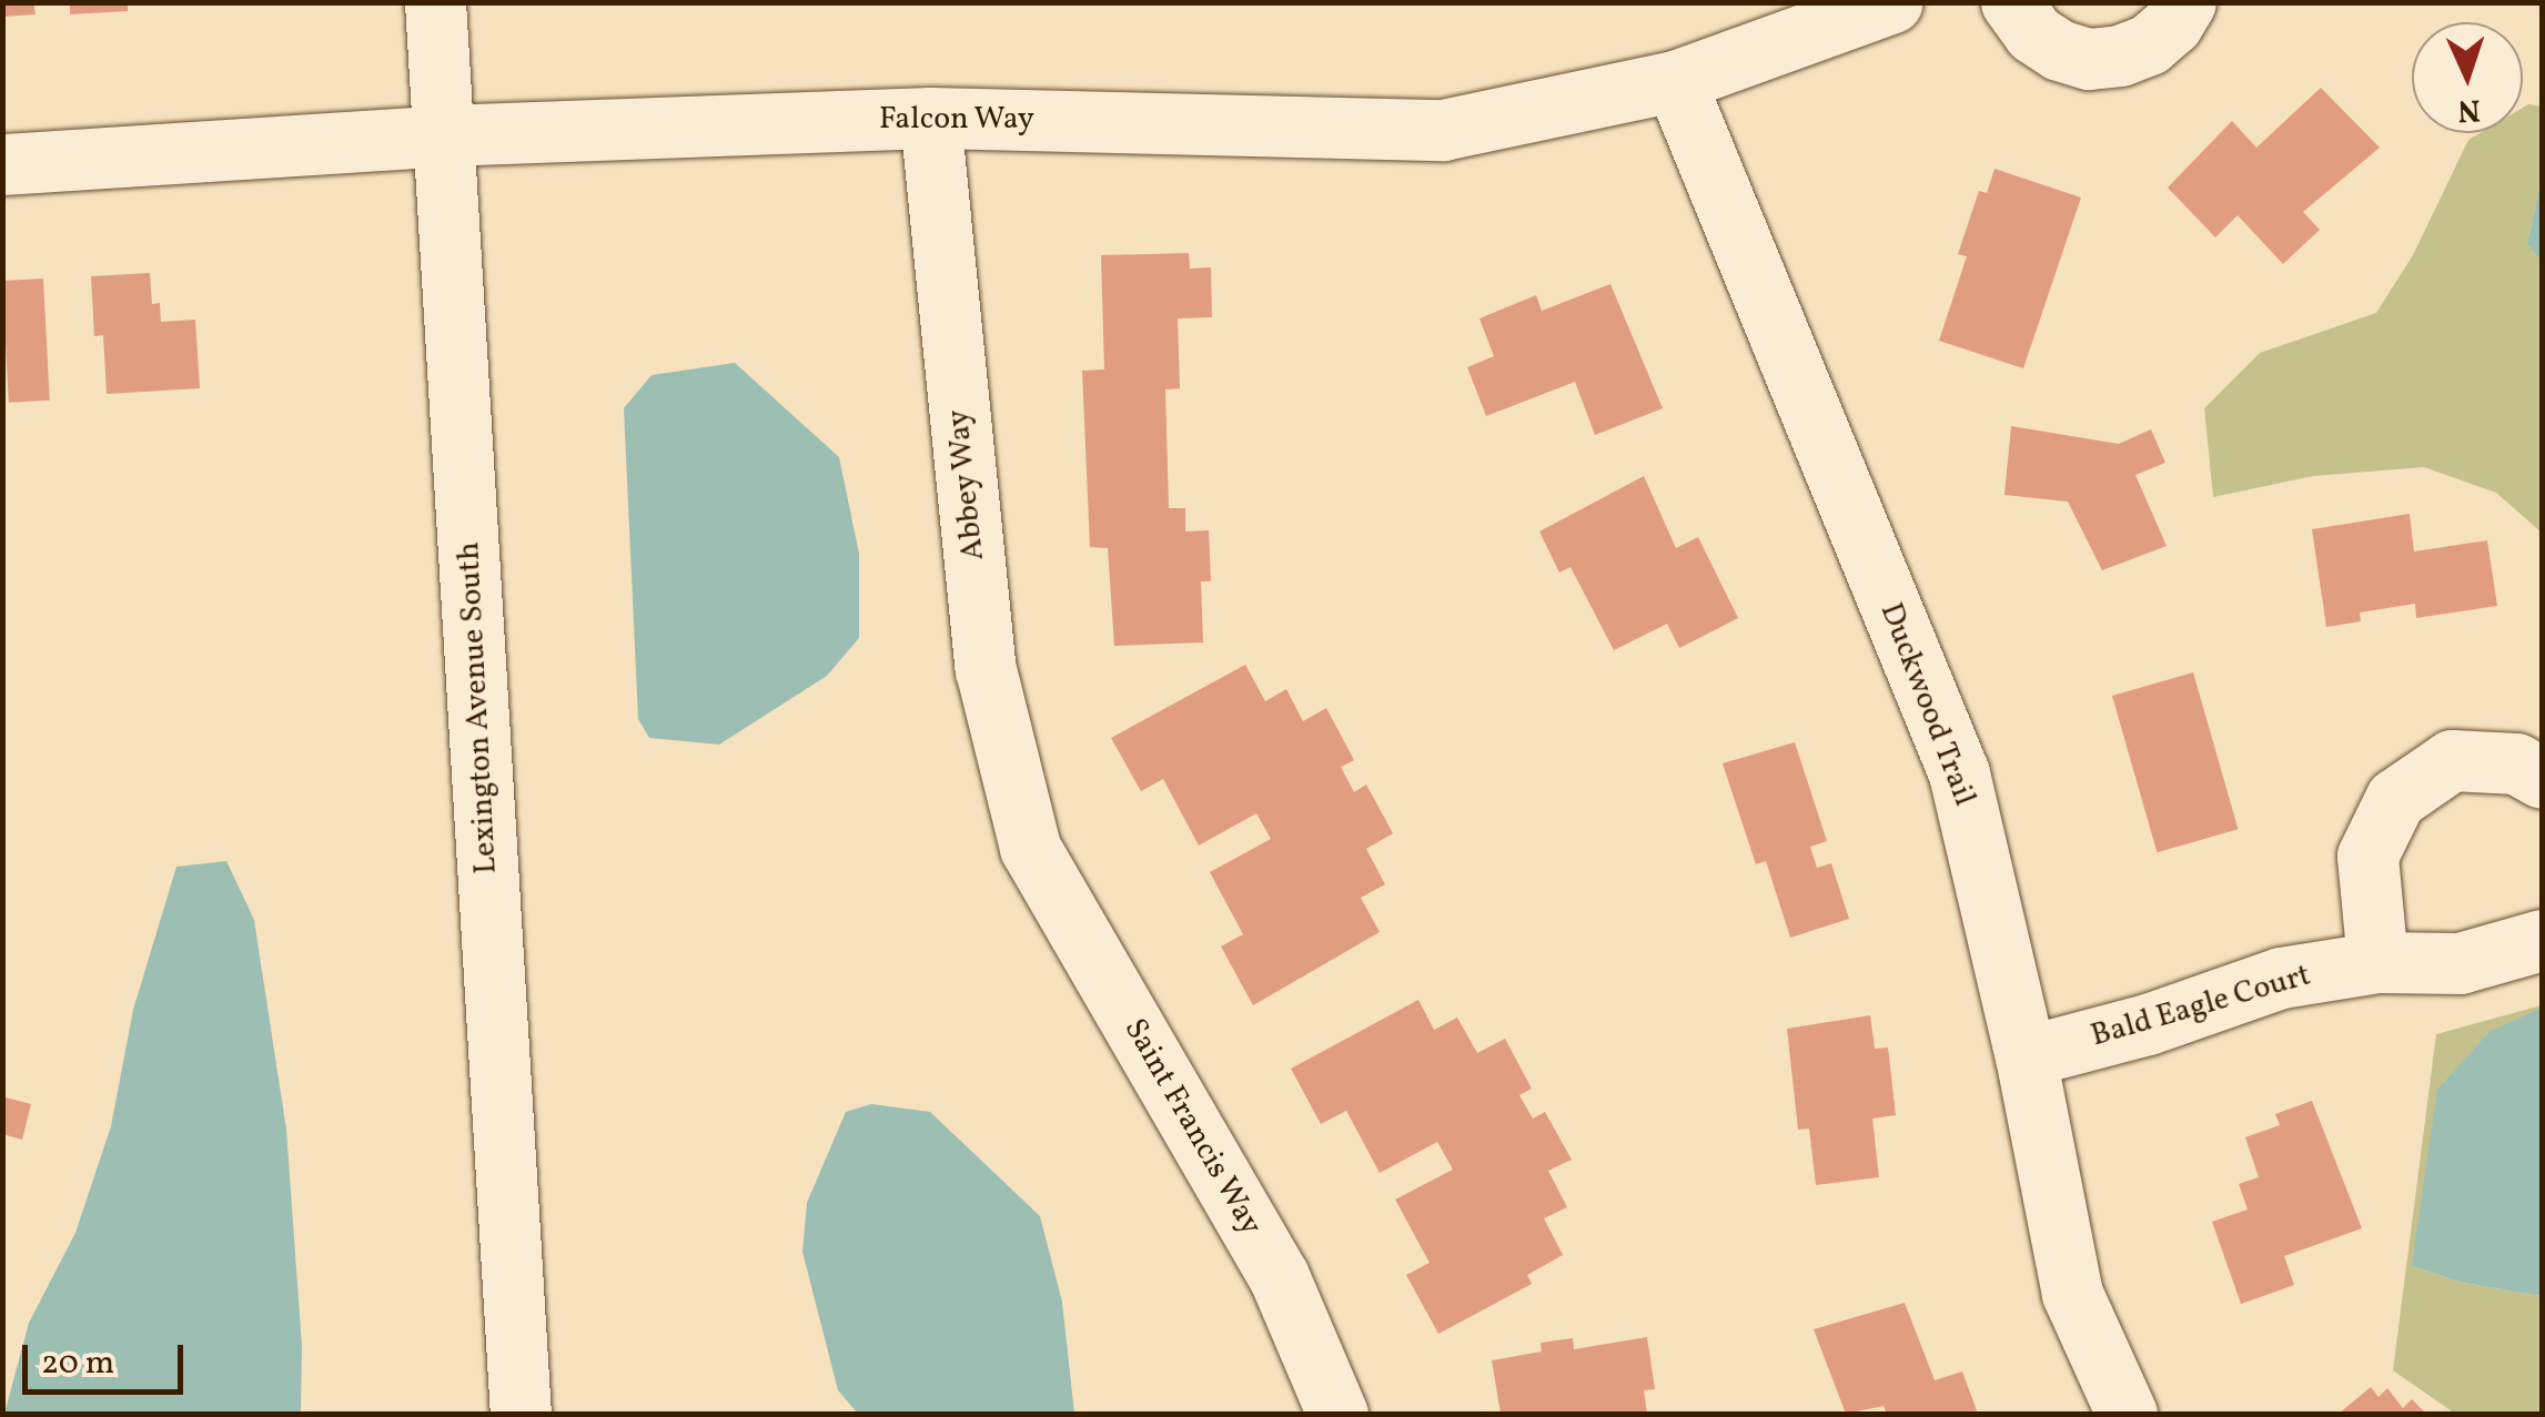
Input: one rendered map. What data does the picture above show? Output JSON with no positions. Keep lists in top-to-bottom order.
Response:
{
  "streets": {
    "street": [
      "Falcon Way",
      "Abbey Way",
      "Duckwood Trail",
      "Lexington Avenue South",
      "Bald Eagle Court",
      "Saint Francis Way"
    ]
  },
  "crossings": [
    ["Falcon Way", "Abbey Way"],
    ["Falcon Way", "Duckwood Trail"],
    ["Falcon Way", "Lexington Avenue South"],
    ["Abbey Way", "Saint Francis Way"],
    ["Duckwood Trail", "Bald Eagle Court"]
  ],
  "scale_bar": "20 m",
  "north": "bottom"
}
